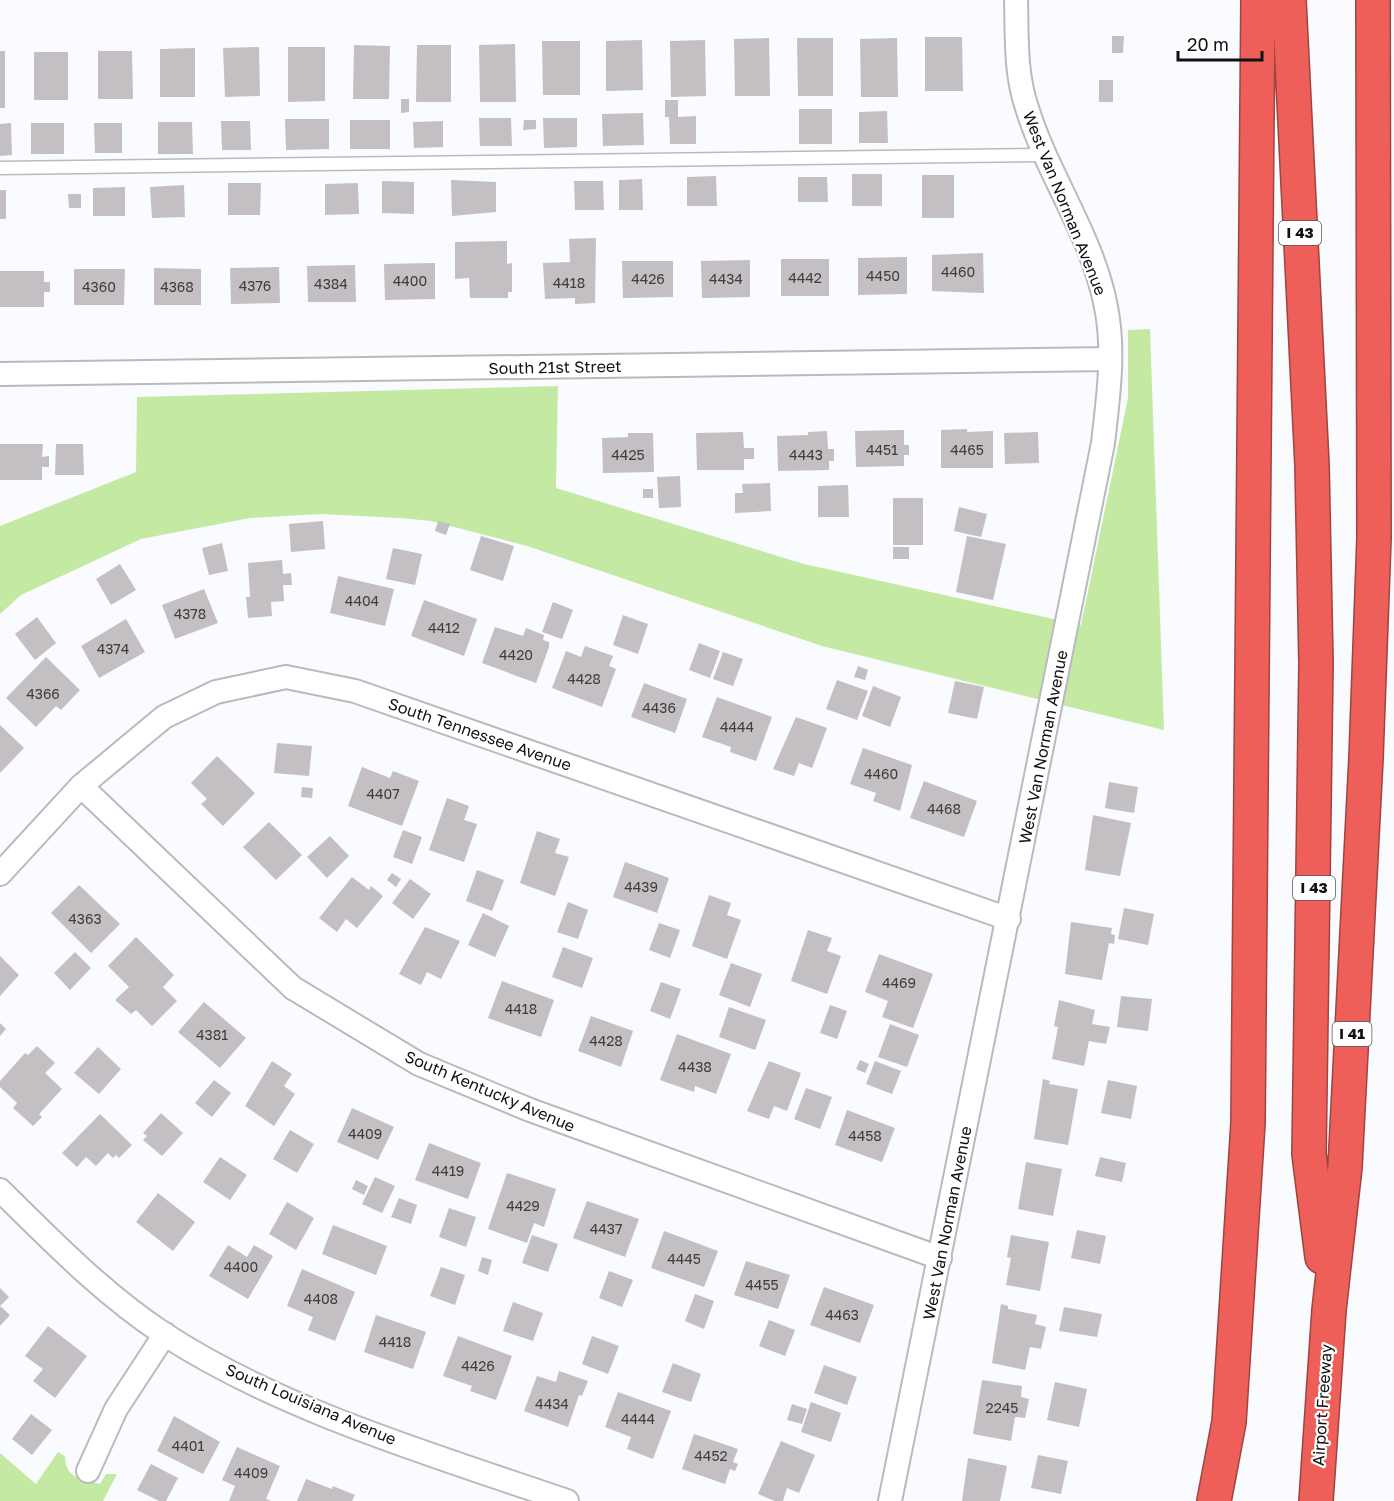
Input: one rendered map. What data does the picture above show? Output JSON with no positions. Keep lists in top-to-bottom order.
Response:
{
  "streets": {
    "highway": ["I 43", "I 41", "Airport Freeway"],
    "street": [
      "West Van Norman Avenue",
      "South 21st Street",
      "South Tennessee Avenue",
      "South Kentucky Avenue",
      "South Louisiana Avenue"
    ]
  },
  "crossings": [
    ["West Van Norman Avenue", "South 21st Street"],
    ["West Van Norman Avenue", "South Tennessee Avenue"],
    ["West Van Norman Avenue", "South Kentucky Avenue"],
    ["I 43", "I 41"],
    ["I 43", "Airport Freeway"],
    ["South Tennessee Avenue", "South Kentucky Avenue"],
    ["I 41", "Airport Freeway"]
  ],
  "house_numbers": [
    "4460",
    "4450",
    "4442",
    "4426",
    "4434",
    "4400",
    "4418",
    "4384",
    "4376",
    "4360",
    "4368",
    "4451",
    "4465",
    "4425",
    "4443",
    "4404",
    "4378",
    "4412",
    "4374",
    "4420",
    "4428",
    "4366",
    "4436",
    "4444",
    "4460",
    "4407",
    "4468",
    "4439",
    "4363",
    "4469",
    "4418",
    "4381",
    "4428",
    "4438",
    "4409",
    "4458",
    "4419",
    "4429",
    "4437",
    "4445",
    "4400",
    "4455",
    "4408",
    "4463",
    "4418",
    "4426",
    "4434",
    "2245",
    "4444",
    "4401",
    "4452",
    "4409"
  ],
  "scale_bar": "20 m"
}
